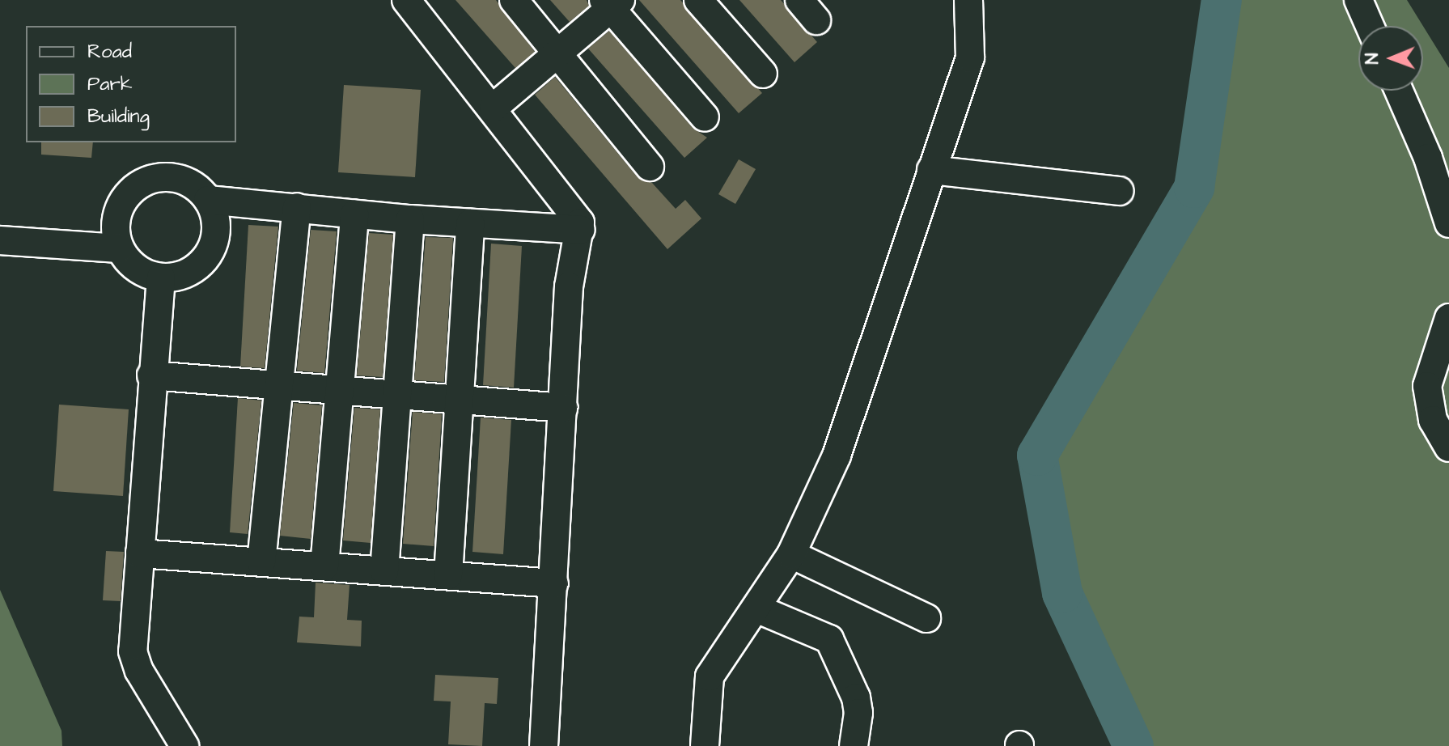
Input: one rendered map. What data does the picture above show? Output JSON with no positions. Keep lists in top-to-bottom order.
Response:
{
  "legend": ["Road", "Park", "Building"],
  "north": "left"
}
